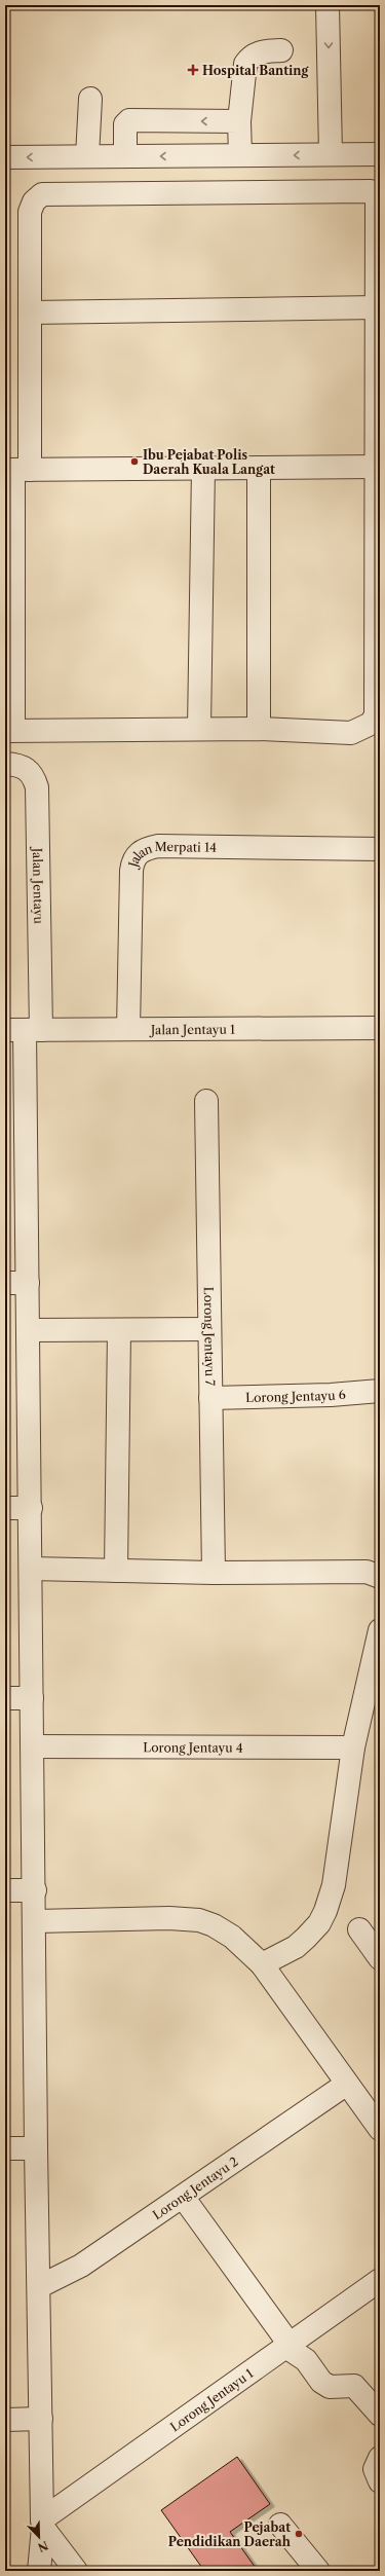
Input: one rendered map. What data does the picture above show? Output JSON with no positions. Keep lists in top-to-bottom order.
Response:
{
  "streets": {
    "street": [
      "Jalan Merpati 14",
      "Jalan Jentayu",
      "Jalan Jentayu 1",
      "Lorong Jentayu 7",
      "Lorong Jentayu 6",
      "Lorong Jentayu 4",
      "Lorong Jentayu 2",
      "Lorong Jentayu 1"
    ]
  },
  "crossings": [
    ["Jalan Merpati 14", "Jalan Jentayu 1"],
    ["Jalan Jentayu", "Jalan Jentayu 1"],
    ["Jalan Jentayu", "Lorong Jentayu 4"],
    ["Jalan Jentayu", "Lorong Jentayu 2"],
    ["Jalan Jentayu", "Lorong Jentayu 1"],
    ["Lorong Jentayu 7", "Lorong Jentayu 6"]
  ],
  "places": {
    "health": ["Hospital Banting"],
    "other": ["Ibu Pejabat Polis Daerah Kuala Langat", "Pejabat Pendidikan Daerah"]
  },
  "north": "bottom right"
}
